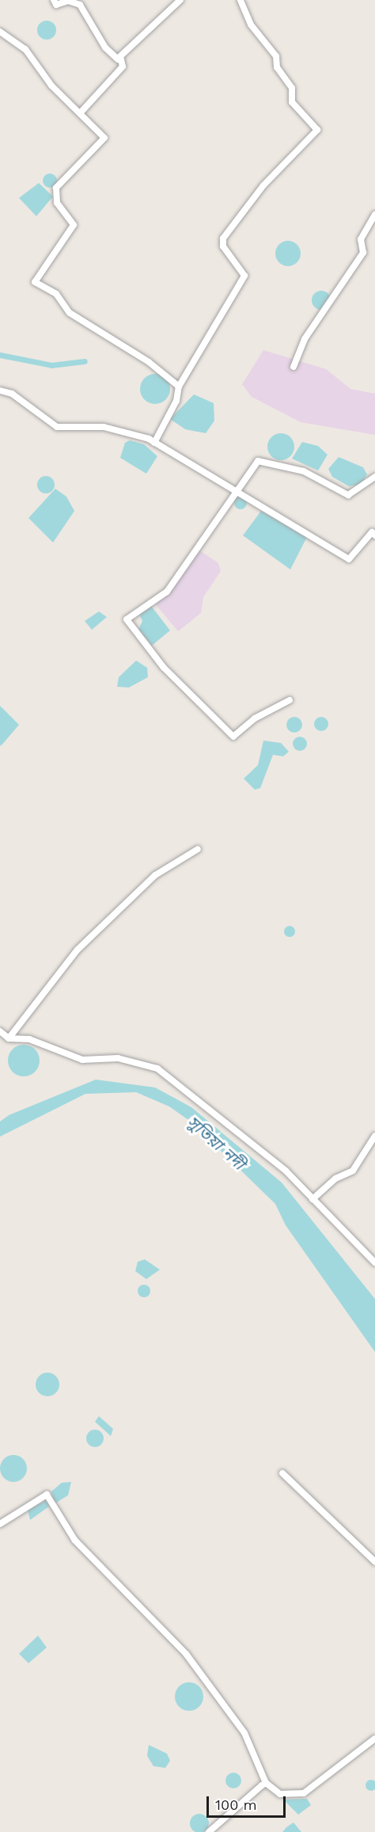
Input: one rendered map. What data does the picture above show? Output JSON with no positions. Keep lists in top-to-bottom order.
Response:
{
  "water": ["সুতিয়া নদী"],
  "scale_bar": "100 m"
}
